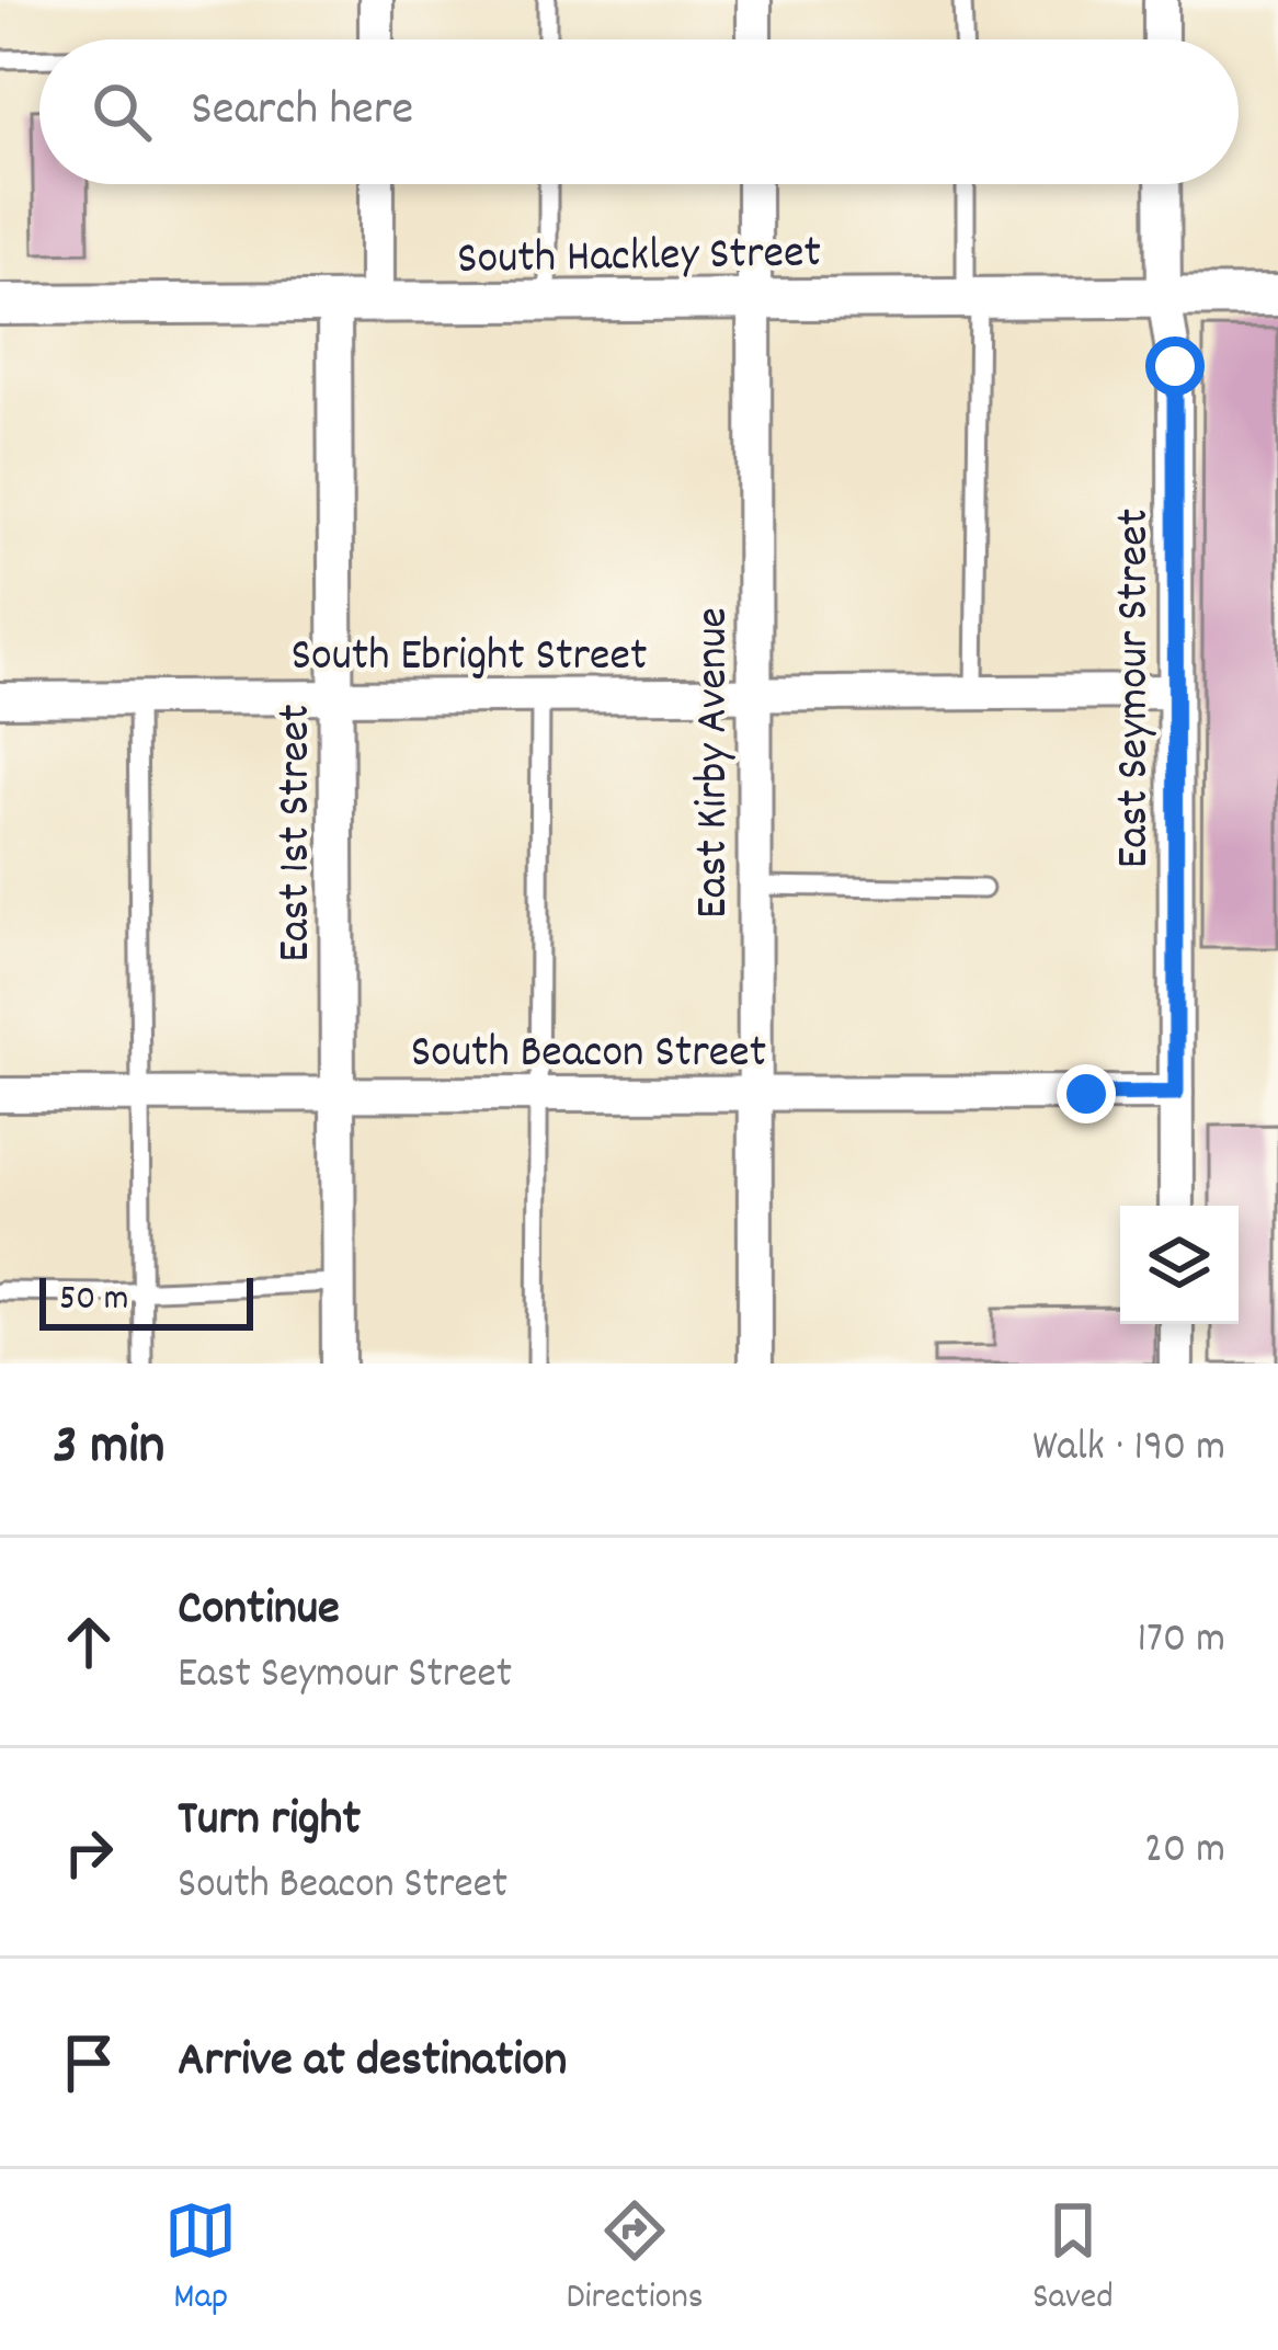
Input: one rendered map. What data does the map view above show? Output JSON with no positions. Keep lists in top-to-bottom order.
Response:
{
  "streets": {
    "street": [
      "South Hackley Street",
      "South Ebright Street",
      "East Seymour Street",
      "East Kirby Avenue",
      "East 1st Street",
      "South Beacon Street"
    ]
  },
  "crossings": [
    ["South Hackley Street", "East Seymour Street"],
    ["South Hackley Street", "East Kirby Avenue"],
    ["South Hackley Street", "East 1st Street"],
    ["South Ebright Street", "East Seymour Street"],
    ["South Ebright Street", "East Kirby Avenue"],
    ["South Ebright Street", "East 1st Street"],
    ["East Seymour Street", "South Beacon Street"],
    ["East Kirby Avenue", "South Beacon Street"],
    ["East 1st Street", "South Beacon Street"]
  ],
  "scale_bar": "50 m",
  "page": {
    "search": "Search here",
    "scale": "50 m",
    "heading": ["3 min", "Walk · 190 m"],
    "list": [
      ["Continue", "East Seymour Street", "170 m"],
      ["Turn right", "South Beacon Street", "20 m"],
      "Arrive at destination"
    ],
    "nav": ["Map", "Directions", "Saved"]
  }
}
